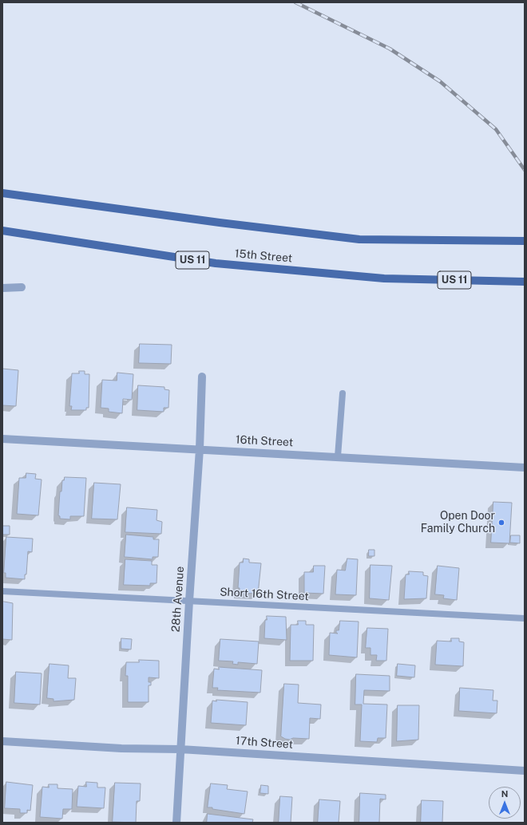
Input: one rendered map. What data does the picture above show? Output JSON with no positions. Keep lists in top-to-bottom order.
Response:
{
  "streets": {
    "main road": ["15th Street", "US 11"],
    "street": ["16th Street", "28th Avenue", "17th Street"],
    "lane": ["Short 16th Street"]
  },
  "crossings": [
    ["16th Street", "28th Avenue"],
    ["Short 16th Street", "28th Avenue"],
    ["28th Avenue", "17th Street"]
  ],
  "places": ["Open Door Family Church"],
  "north": "top"
}
